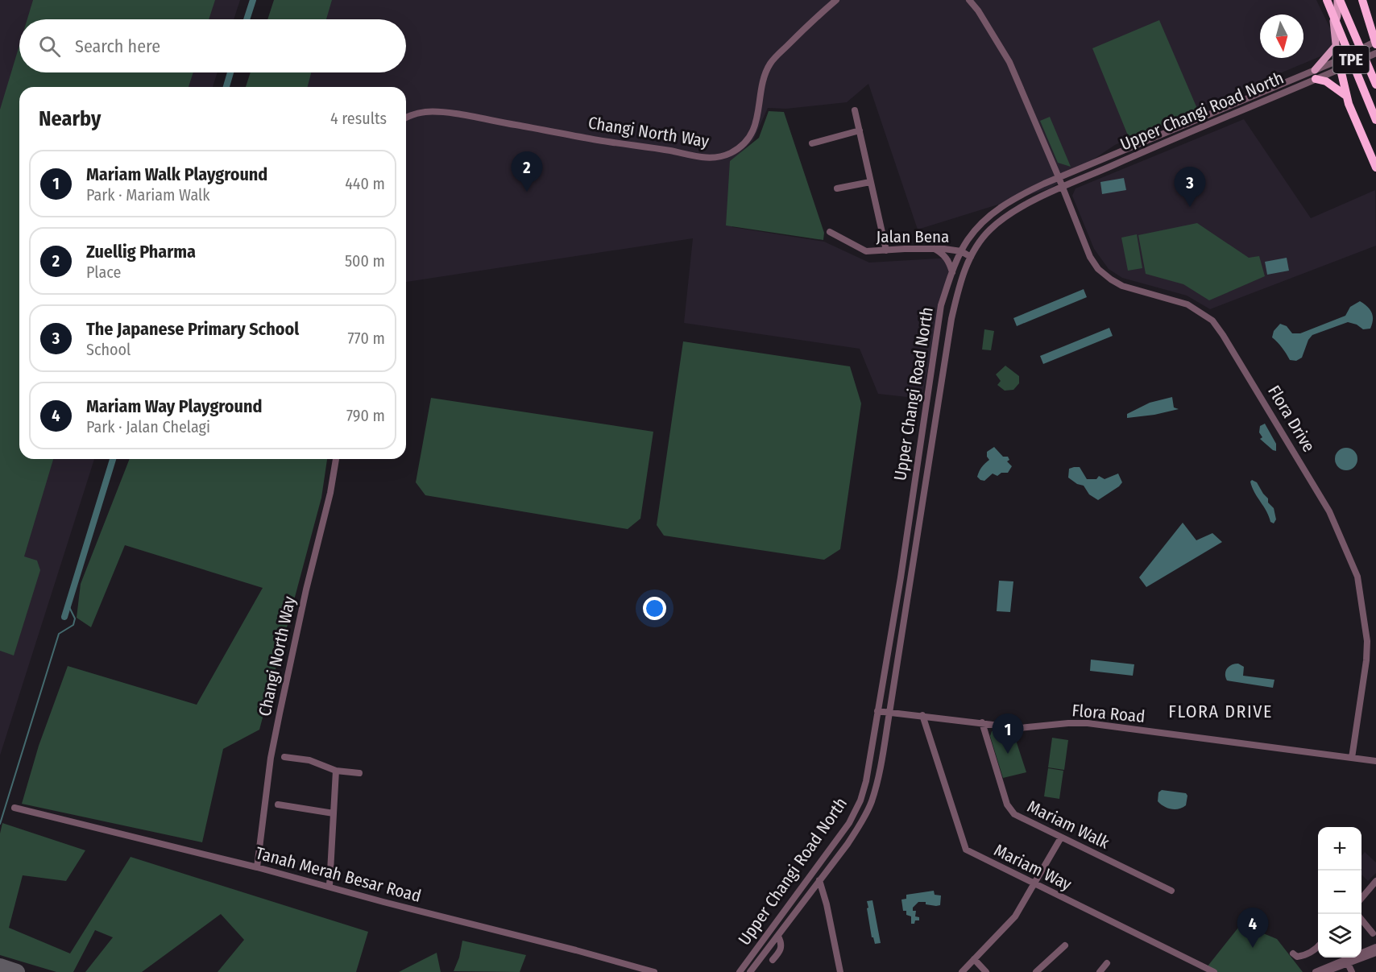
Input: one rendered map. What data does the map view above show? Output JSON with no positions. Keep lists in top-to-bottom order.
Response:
{
  "streets": {
    "highway": ["TPE"],
    "street": [
      "Upper Changi Road North",
      "Changi North Way",
      "Jalan Bena",
      "Flora Drive",
      "Flora Road",
      "Mariam Walk",
      "Mariam Way",
      "Tanah Merah Besar Road"
    ]
  },
  "crossings": [
    ["Upper Changi Road North", "Jalan Bena"],
    ["Upper Changi Road North", "Flora Drive"],
    ["Changi North Way", "Tanah Merah Besar Road"],
    ["Flora Drive", "Flora Road"],
    ["Flora Road", "Mariam Walk"]
  ],
  "districts": ["FLORA DRIVE"],
  "north": "bottom",
  "page": {
    "search": "Search here",
    "heading": ["Nearby", "4 results"],
    "list": [
      {
        "mark": "1",
        "name": "Mariam Walk Playground",
        "note": "Park · Mariam Walk",
        "value": "440 m"
      },
      {
        "mark": "2",
        "name": "Zuellig Pharma",
        "note": "Place",
        "value": "500 m"
      },
      {
        "mark": "3",
        "name": "The Japanese Primary School",
        "note": "School",
        "value": "770 m"
      },
      {
        "mark": "4",
        "name": "Mariam Way Playground",
        "note": "Park · Jalan Chelagi",
        "value": "790 m"
      }
    ],
    "pins": [
      "2",
      "3",
      "1",
      "4"
    ],
    "map_buttons": ["+", "−"]
  }
}
